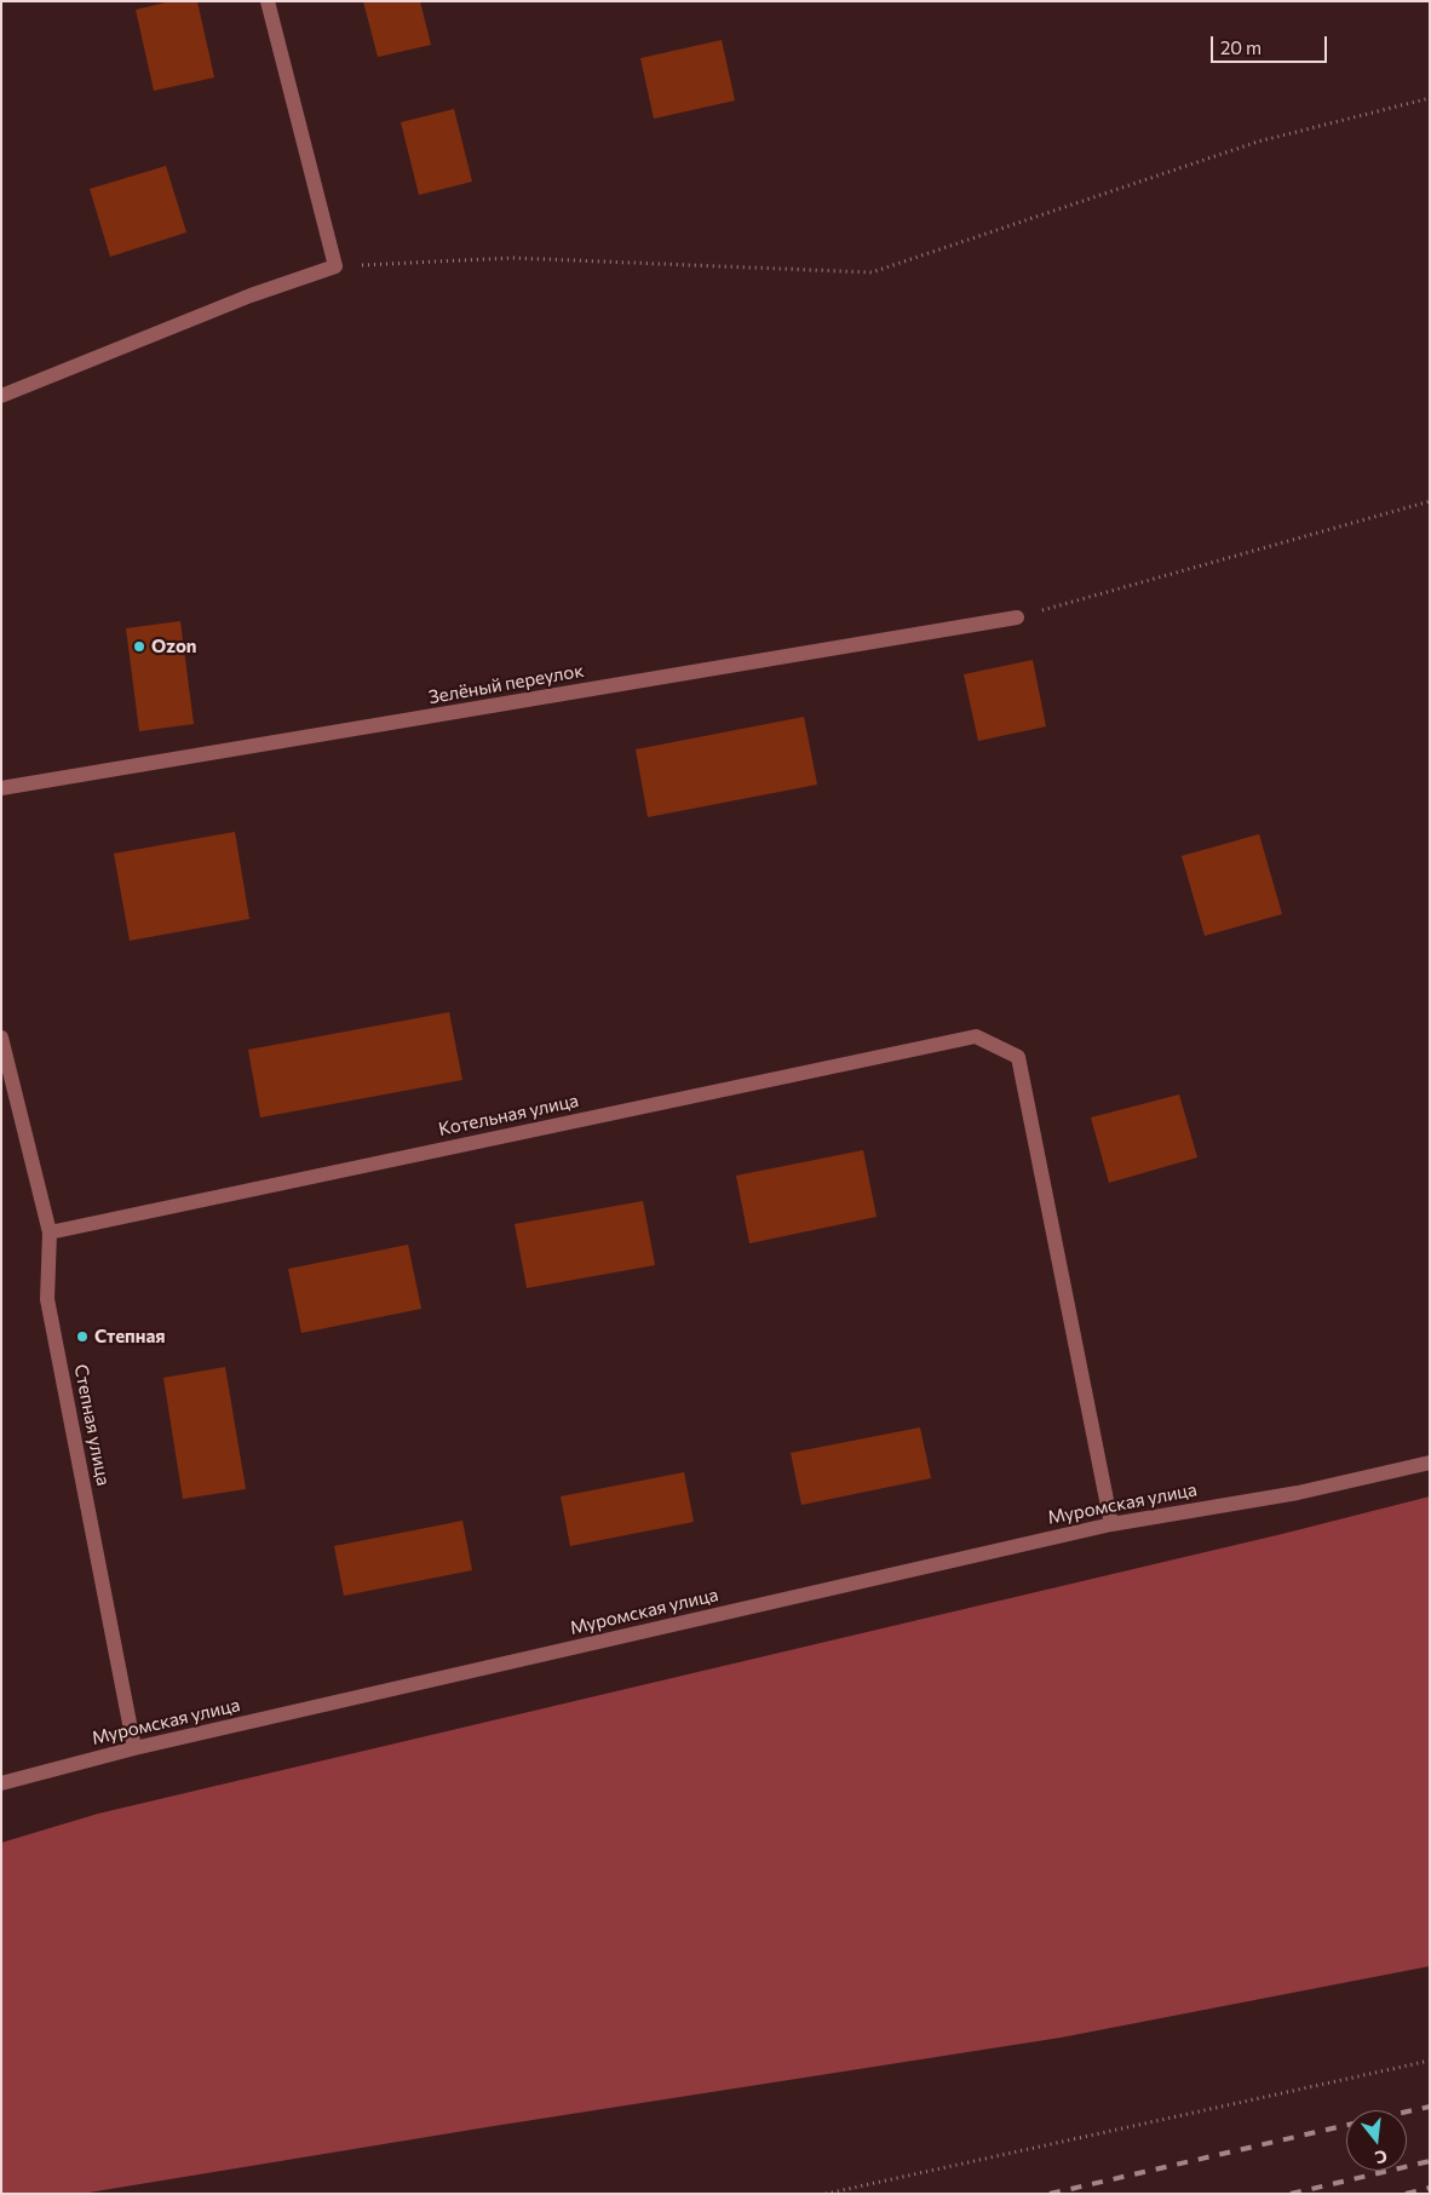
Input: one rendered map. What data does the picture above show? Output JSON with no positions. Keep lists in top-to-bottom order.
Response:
{
  "streets": {
    "street": [
      "Зелёный переулок",
      "Котельная улица",
      "Степная улица",
      "Муромская улица"
    ]
  },
  "crossings": [
    ["Котельная улица", "Степная улица"],
    ["Котельная улица", "Муромская улица"],
    ["Степная улица", "Муромская улица"]
  ],
  "places": ["Ozon", "Степная"],
  "scale_bar": "20 m",
  "north": "bottom"
}
